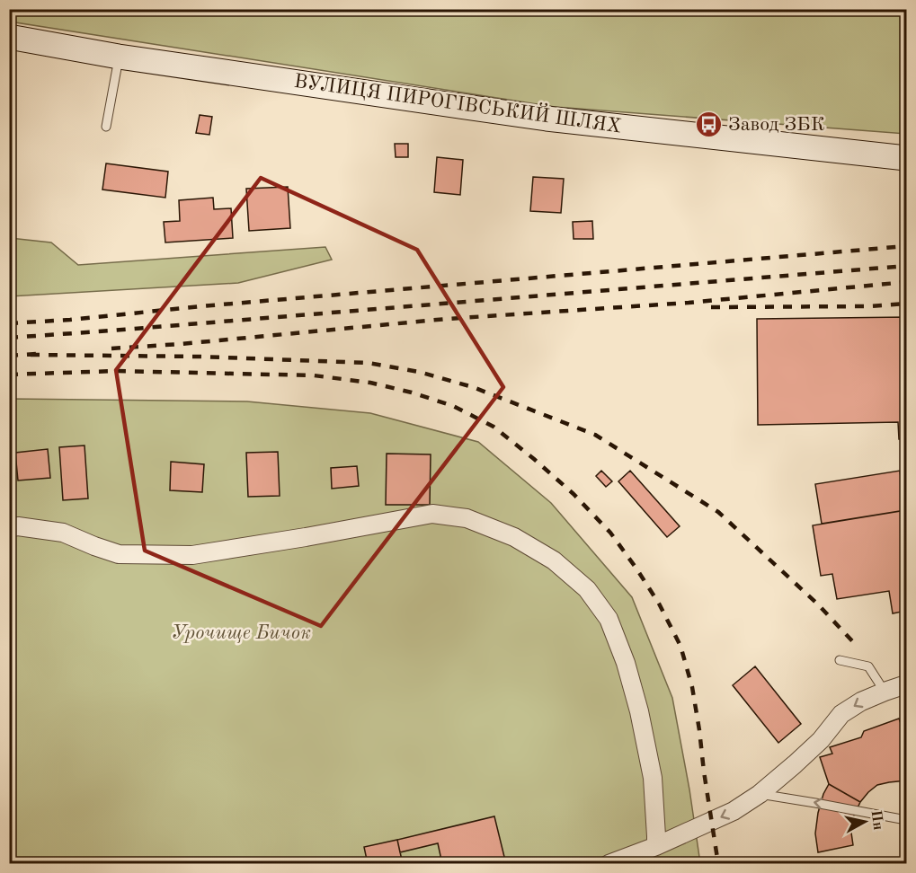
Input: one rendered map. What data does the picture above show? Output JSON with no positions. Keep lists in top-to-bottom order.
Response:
{
  "streets": {
    "street": ["ВУЛИЦЯ ПИРОГІВСЬКИЙ ШЛЯХ"]
  },
  "parks": ["Урочище Бичок"],
  "places": {
    "bus stop": ["Завод ЗБК"]
  },
  "north": "right"
}
